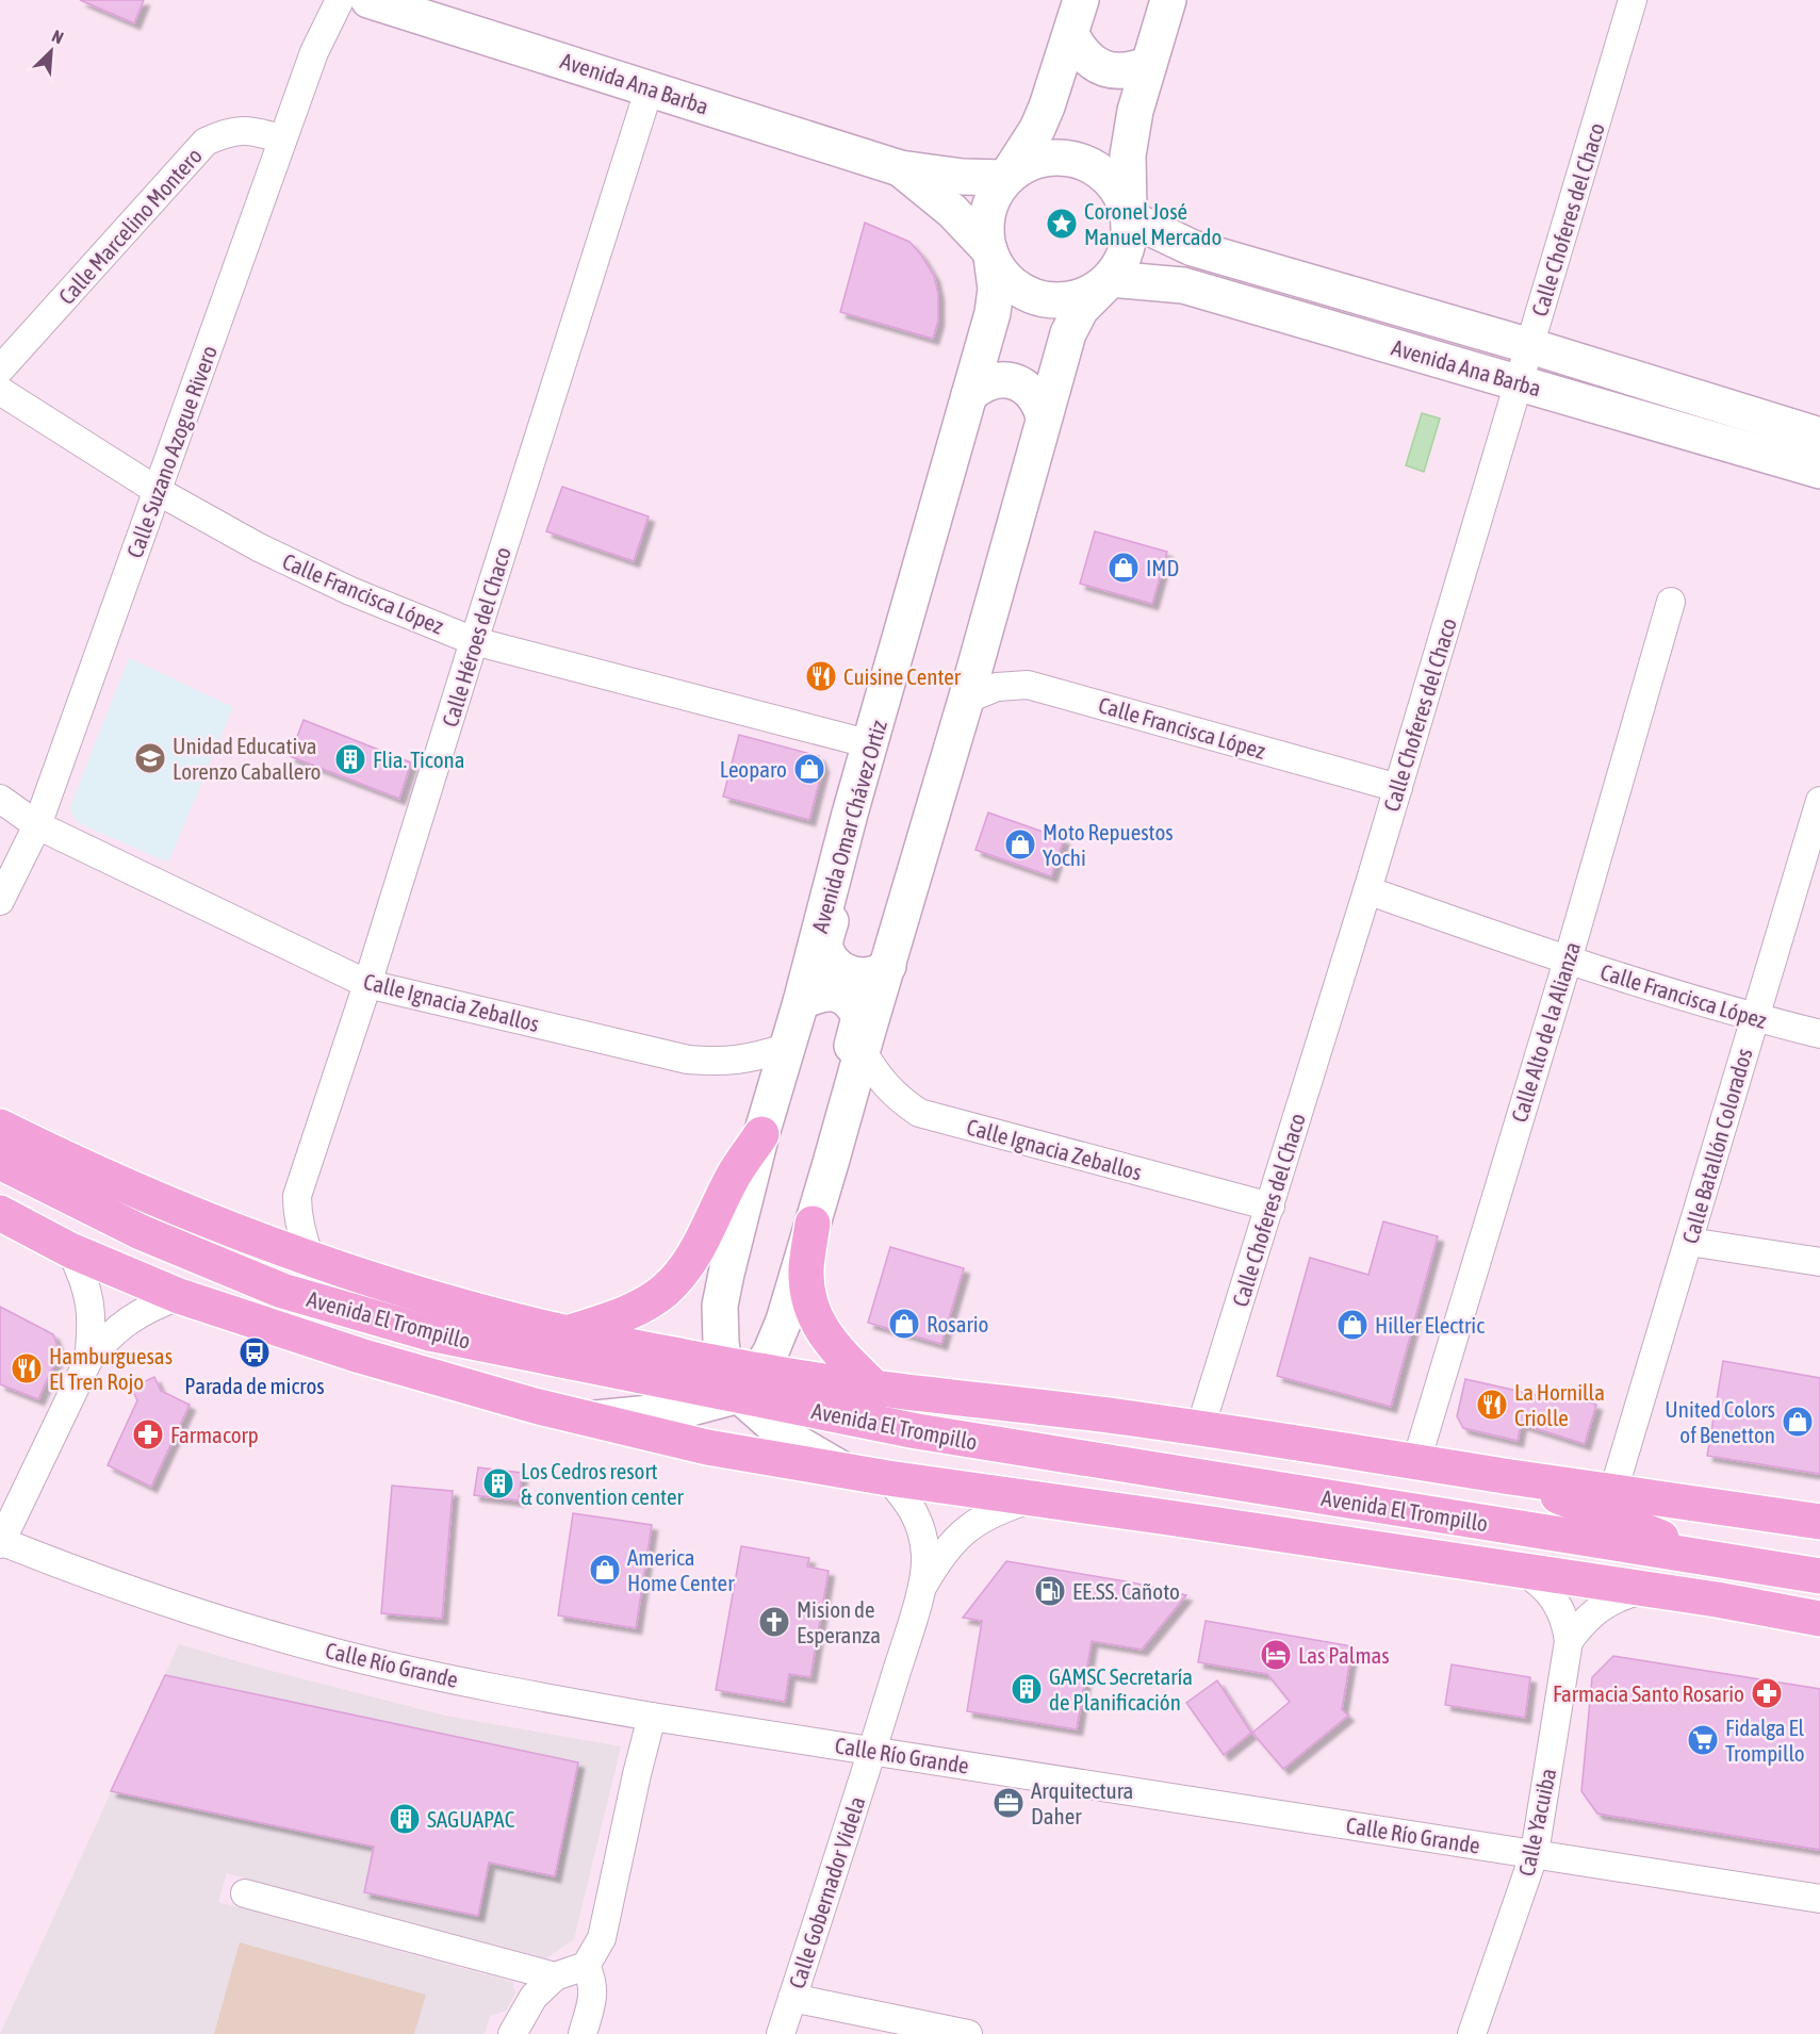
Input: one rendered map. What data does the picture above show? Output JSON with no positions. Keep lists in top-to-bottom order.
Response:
{
  "streets": {
    "main road": ["Avenida Ana Barba", "Avenida Omar Chávez Ortiz", "Avenida El Trompillo"],
    "street": [
      "Calle Choferes del Chaco",
      "Calle Marcelino Montero",
      "Calle Suzano Azogue Rivero",
      "Calle Francisca López",
      "Calle Héroes del Chaco",
      "Calle Ignacia Zeballos",
      "Calle Alto de la Alianza",
      "Calle Batallón Colorados",
      "Calle Río Grande",
      "Calle Yacuiba",
      "Calle Gobernador Videla"
    ]
  },
  "crossings": [
    ["Avenida Ana Barba", "Calle Choferes del Chaco"],
    ["Avenida Ana Barba", "Calle Héroes del Chaco"],
    ["Avenida Ana Barba", "Avenida Omar Chávez Ortiz"],
    ["Calle Choferes del Chaco", "Calle Francisca López"],
    ["Calle Choferes del Chaco", "Calle Ignacia Zeballos"],
    ["Calle Choferes del Chaco", "Avenida El Trompillo"],
    ["Calle Marcelino Montero", "Calle Suzano Azogue Rivero"],
    ["Calle Suzano Azogue Rivero", "Calle Francisca López"],
    ["Calle Suzano Azogue Rivero", "Calle Ignacia Zeballos"],
    ["Calle Francisca López", "Calle Héroes del Chaco"],
    ["Calle Francisca López", "Avenida Omar Chávez Ortiz"],
    ["Calle Francisca López", "Calle Alto de la Alianza"],
    ["Calle Francisca López", "Calle Batallón Colorados"],
    ["Calle Héroes del Chaco", "Calle Ignacia Zeballos"],
    ["Calle Héroes del Chaco", "Avenida El Trompillo"],
    ["Avenida Omar Chávez Ortiz", "Calle Ignacia Zeballos"],
    ["Avenida Omar Chávez Ortiz", "Avenida El Trompillo"],
    ["Calle Alto de la Alianza", "Avenida El Trompillo"],
    ["Calle Batallón Colorados", "Avenida El Trompillo"],
    ["Avenida El Trompillo", "Calle Yacuiba"],
    ["Calle Río Grande", "Calle Yacuiba"],
    ["Calle Río Grande", "Calle Gobernador Videla"]
  ],
  "places": {
    "place": ["Coronel José Manuel Mercado"],
    "shop": [
      "IMD",
      "Leoparo",
      "Moto Repuestos Yochi",
      "Rosario",
      "Hiller Electric",
      "United Colors of Benetton",
      "America Home Center"
    ],
    "restaurant": ["Cuisine Center", "Hamburguesas El Tren Rojo", "La Hornilla Criolle"],
    "school or university": ["Unidad Educativa Lorenzo Caballero"],
    "building": [
      "Flia. Ticona",
      "Los Cedros resort & convention center",
      "GAMSC Secretaría de Planificación",
      "SAGUAPAC"
    ],
    "bus stop": ["Parada de micros"],
    "pharmacy": ["Farmacorp", "Farmacia Santo Rosario"],
    "fuel station": ["EE.SS. Cañoto"],
    "church": ["Mision de Esperanza"],
    "hotel": ["Las Palmas"],
    "supermarket": ["Fidalga El Trompillo"],
    "office": ["Arquitectura Daher"]
  },
  "north": "top right"
}
